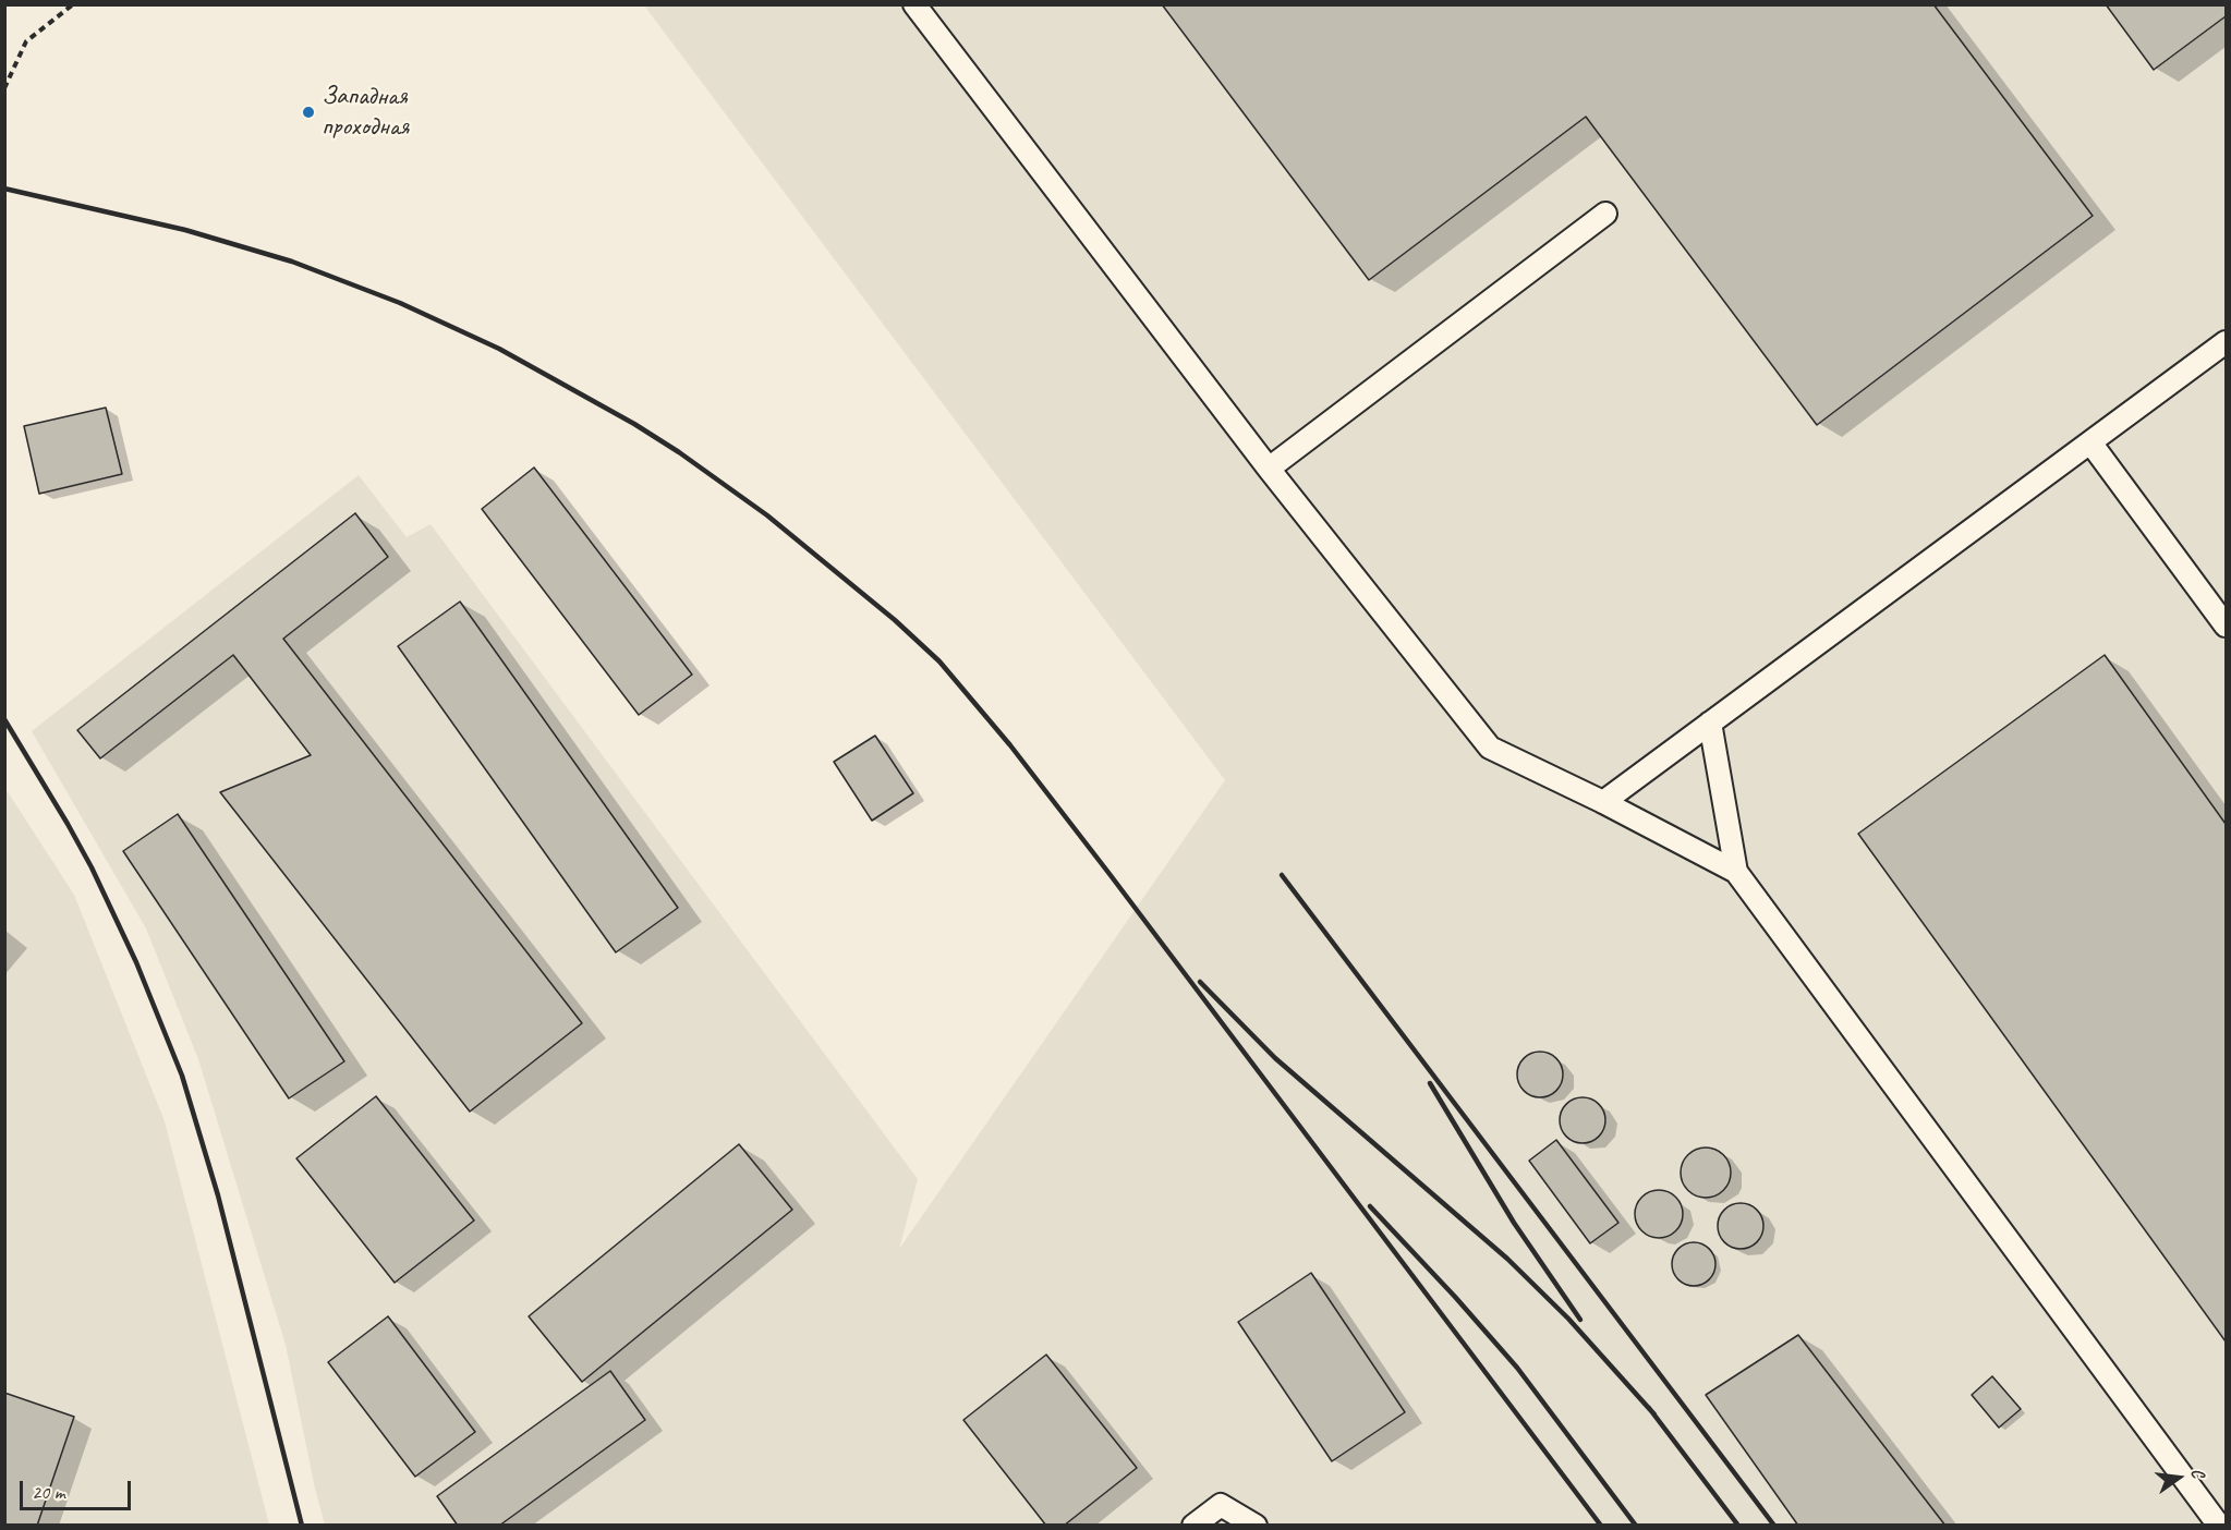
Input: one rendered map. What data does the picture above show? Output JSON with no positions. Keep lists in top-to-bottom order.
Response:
{
  "places": ["Западная проходная"],
  "scale_bar": "20 m",
  "north": "right"
}
